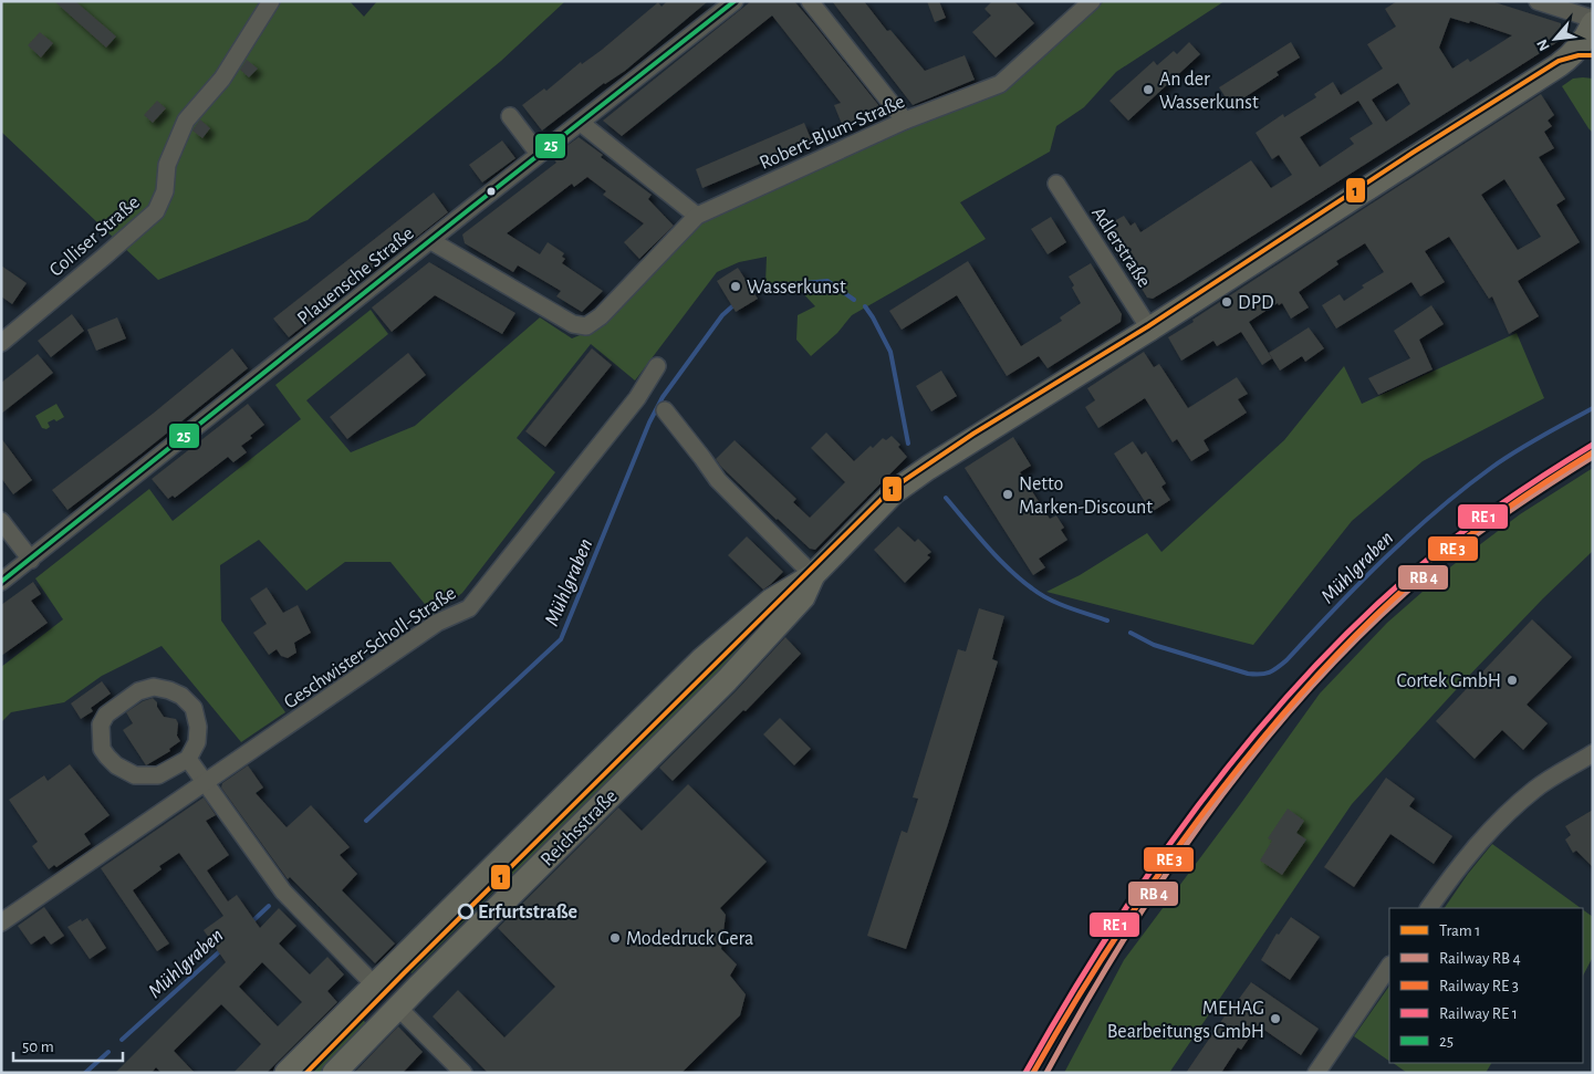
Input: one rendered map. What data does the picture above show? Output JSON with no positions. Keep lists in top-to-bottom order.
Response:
{
  "streets": {
    "main road": ["Reichsstraße"],
    "street": [
      "Robert-Blum-Straße",
      "Colliser Straße",
      "Adlerstraße",
      "Plauensche Straße",
      "Geschwister-Scholl-Straße"
    ]
  },
  "crossings": [
    ["Robert-Blum-Straße", "Plauensche Straße"],
    ["Adlerstraße", "Reichsstraße"]
  ],
  "water": ["Mühlgraben"],
  "places": [
    "An der Wasserkunst",
    "Wasserkunst",
    "DPD",
    "Netto Marken-Discount",
    "Cortek GmbH",
    "Erfurtstraße",
    "Modedruck Gera",
    "MEHAG Bearbeitungs GmbH"
  ],
  "lines": ["transit line 25", "tram line 1"],
  "legend": [
    "Tram 1",
    "Railway RB 4",
    "Railway RE 3",
    "Railway RE 1",
    "25"
  ],
  "scale_bar": "50 m",
  "north": "bottom left"
}
